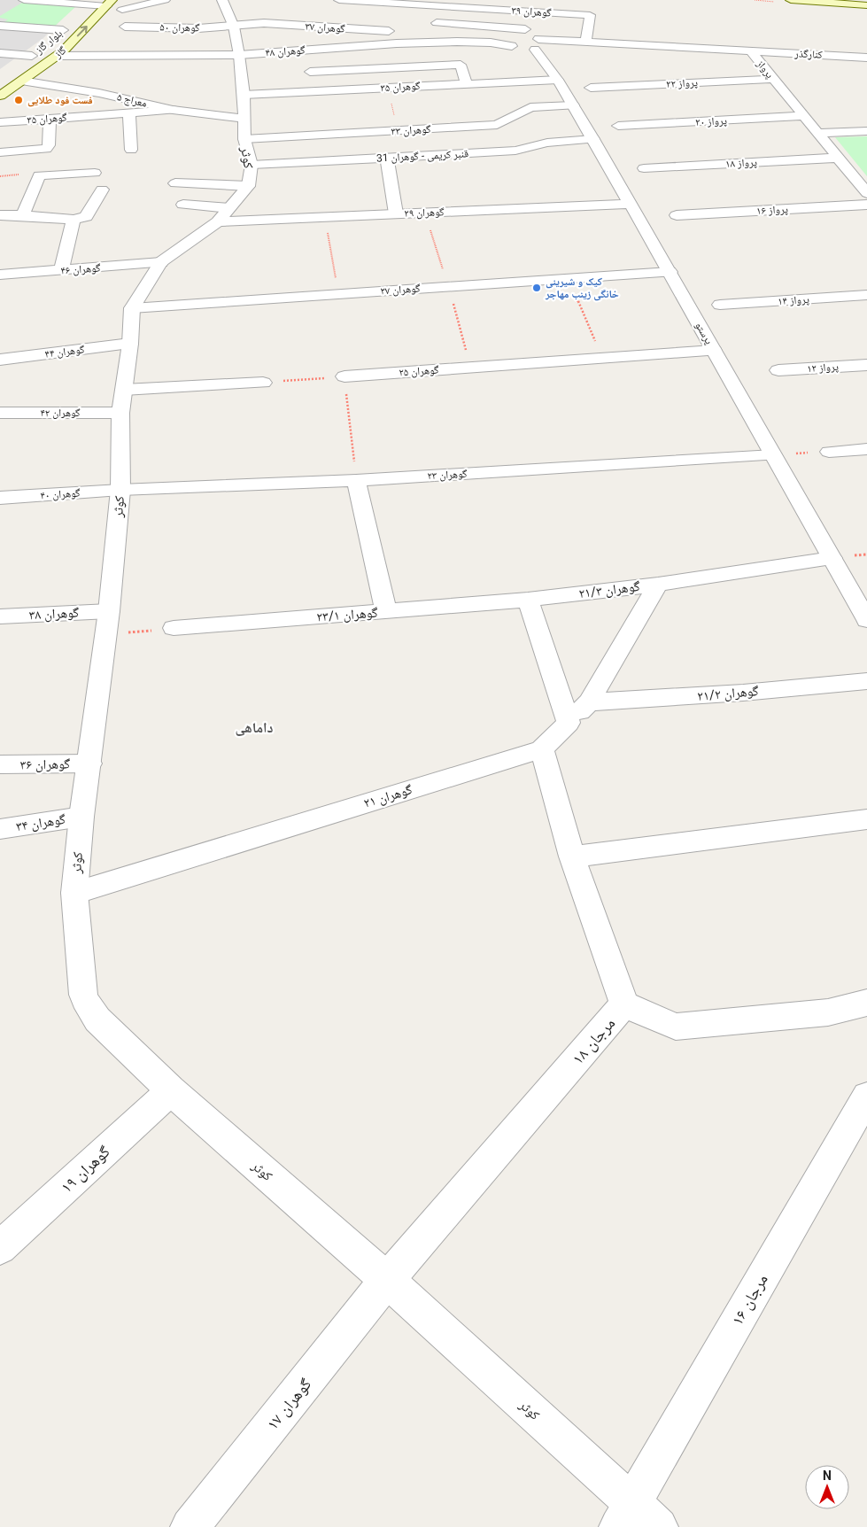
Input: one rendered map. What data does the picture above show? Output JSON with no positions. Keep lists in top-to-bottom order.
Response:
{
  "streets": {
    "main road": ["بلوار گاز", "گاز"],
    "street": [
      "گوهران ۳۹",
      "گوهران ۵۰",
      "گوهران ۳۷",
      "گوهران ۴۸",
      "کنارگذر",
      "پرواز",
      "پرواز ۲۲",
      "گوهران ۳۵",
      "معراج ۵",
      "پرواز ۲۰",
      "گوهران ۳۳",
      "قنبر کریمی - گوهران 31",
      "کوثر",
      "پرواز ۱۸",
      "پرواز ۱۶",
      "گوهران ۲۹",
      "گوهران ۴۶",
      "گوهران ۲۷",
      "پرواز ۱۴",
      "پرستو",
      "گوهران ۴۴",
      "پرواز ۱۲",
      "گوهران ۲۵",
      "گوهران ۴۲",
      "گوهران ۲۳",
      "گوهران ۴۰",
      "گوهران ۲۱/۳",
      "گوهران ۳۸",
      "گوهران ۲۳/۱",
      "گوهران ۲۱/۲",
      "گوهران ۳۶",
      "گوهران ۲۱",
      "گوهران ۳۴",
      "مرجان ۱۸",
      "گوهران ۱۹",
      "مرجان ۱۶",
      "گوهران ۱۷"
    ]
  },
  "crossings": [
    ["گوهران ۳۹", "پرواز"],
    ["گوهران ۵۰", "گوهران ۳۷"],
    ["گوهران ۵۰", "کوثر"],
    ["گوهران ۳۷", "کوثر"],
    ["گوهران ۴۸", "گاز"],
    ["گوهران ۴۸", "پرواز"],
    ["گوهران ۴۸", "کوثر"],
    ["گاز", "معراج ۵"],
    ["کنارگذر", "پرواز"],
    ["پرواز", "پرواز ۲۲"],
    ["پرواز", "پرواز ۲۰"],
    ["پرواز", "پرواز ۱۸"],
    ["پرواز", "پرستو"],
    ["گوهران ۳۵", "معراج ۵"],
    ["گوهران ۳۵", "کوثر"],
    ["گوهران ۳۵", "پرستو"],
    ["معراج ۵", "کوثر"],
    ["گوهران ۳۳", "کوثر"],
    ["گوهران ۳۳", "پرستو"],
    ["قنبر کریمی - گوهران 31", "کوثر"],
    ["قنبر کریمی - گوهران 31", "پرستو"],
    ["کوثر", "گوهران ۲۹"],
    ["کوثر", "گوهران ۴۶"],
    ["کوثر", "گوهران ۲۷"],
    ["کوثر", "گوهران ۴۴"],
    ["کوثر", "گوهران ۴۲"],
    ["کوثر", "گوهران ۲۳"],
    ["کوثر", "گوهران ۴۰"],
    ["کوثر", "گوهران ۳۸"],
    ["کوثر", "گوهران ۳۶"],
    ["کوثر", "گوهران ۲۱"],
    ["کوثر", "گوهران ۳۴"],
    ["کوثر", "مرجان ۱۸"],
    ["کوثر", "گوهران ۱۹"],
    ["کوثر", "مرجان ۱۶"],
    ["کوثر", "گوهران ۱۷"],
    ["گوهران ۲۹", "پرستو"],
    ["گوهران ۲۷", "پرستو"],
    ["پرستو", "گوهران ۲۵"],
    ["پرستو", "گوهران ۲۳"],
    ["پرستو", "گوهران ۲۱/۳"],
    ["گوهران ۲۳", "گوهران ۴۰"],
    ["گوهران ۲۳", "گوهران ۲۳/۱"],
    ["گوهران ۲۱/۳", "گوهران ۲۳/۱"],
    ["گوهران ۲۱/۳", "گوهران ۲۱"],
    ["گوهران ۲۱/۲", "گوهران ۲۱"],
    ["گوهران ۲۱", "مرجان ۱۸"],
    ["مرجان ۱۸", "گوهران ۱۷"]
  ],
  "one_way": ["گاز"],
  "districts": ["داماهی"],
  "places": ["فست فود طلایی", "کیک و شیرینی خانگی زینب مهاجر"],
  "north": "top"
}
